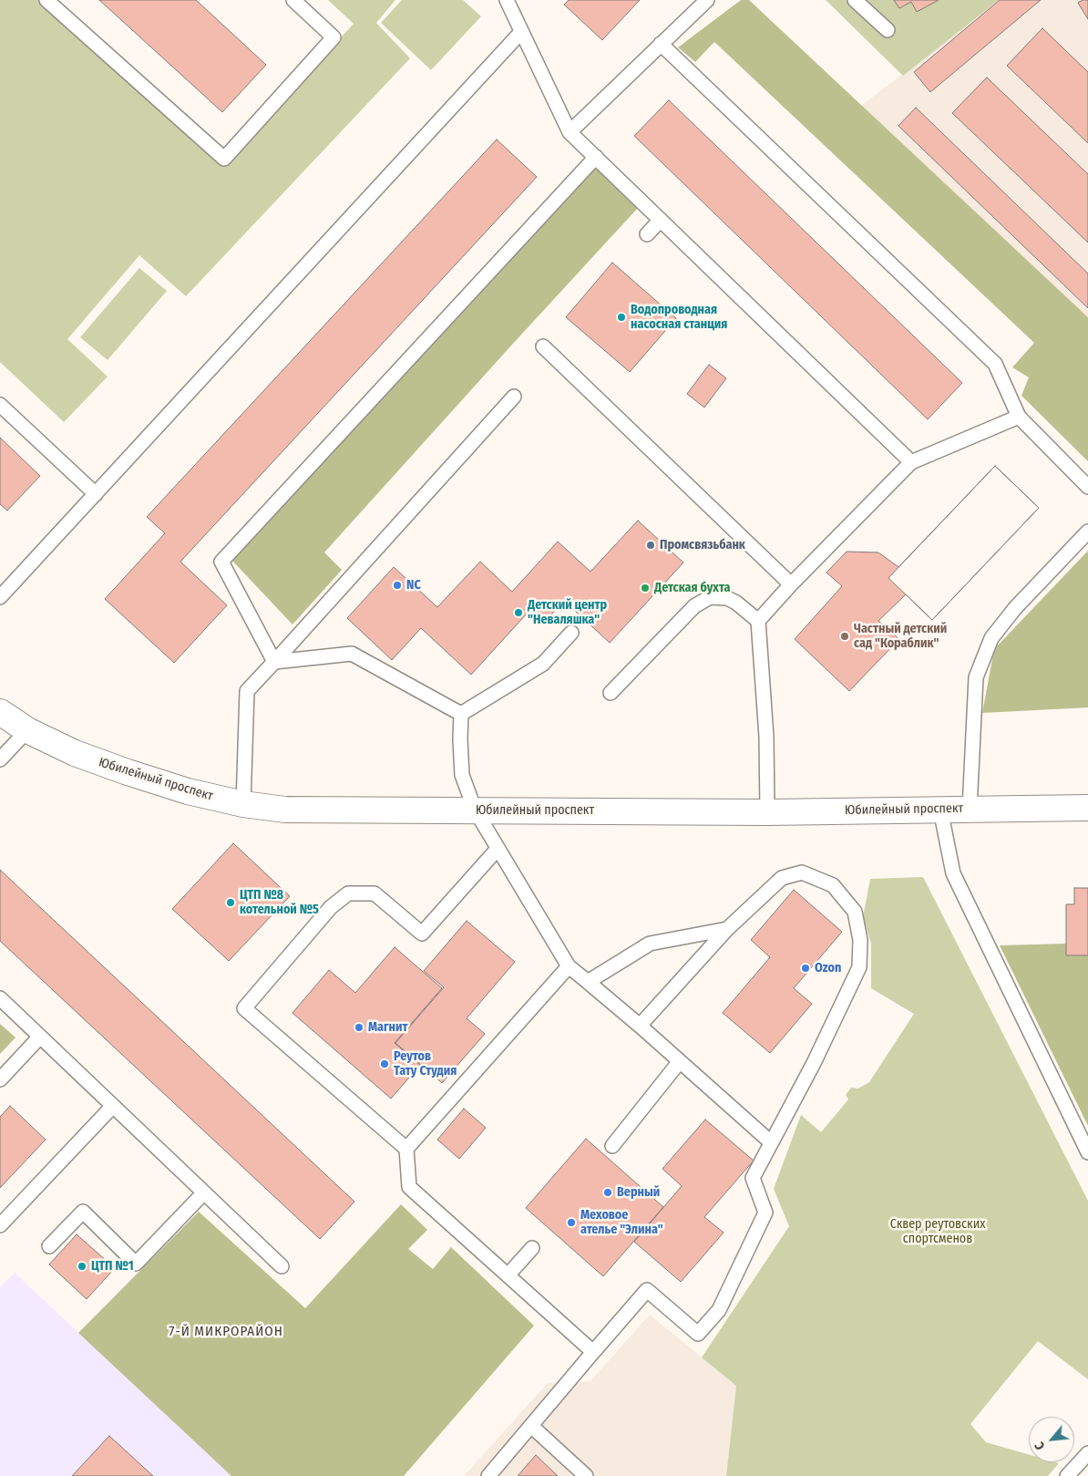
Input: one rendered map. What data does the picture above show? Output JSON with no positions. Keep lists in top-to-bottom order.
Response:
{
  "streets": {
    "street": ["Юбилейный проспект"]
  },
  "districts": ["7-Й МИКРОРАЙОН"],
  "parks": ["Сквер реутовских спортсменов"],
  "places": [
    "Водопроводная насосная станция",
    "Промсвязьбанк",
    "NC",
    "Детская бухта",
    "Детский центр \"Неваляшка\"",
    "Частный детский сад \"Кораблик\"",
    "ЦТП №8 котельной №5",
    "Ozon",
    "Магнит",
    "Реутов Тату Студия",
    "Верный",
    "Меховое ателье \"Элина\"",
    "ЦТП №1"
  ],
  "north": "bottom left"
}
